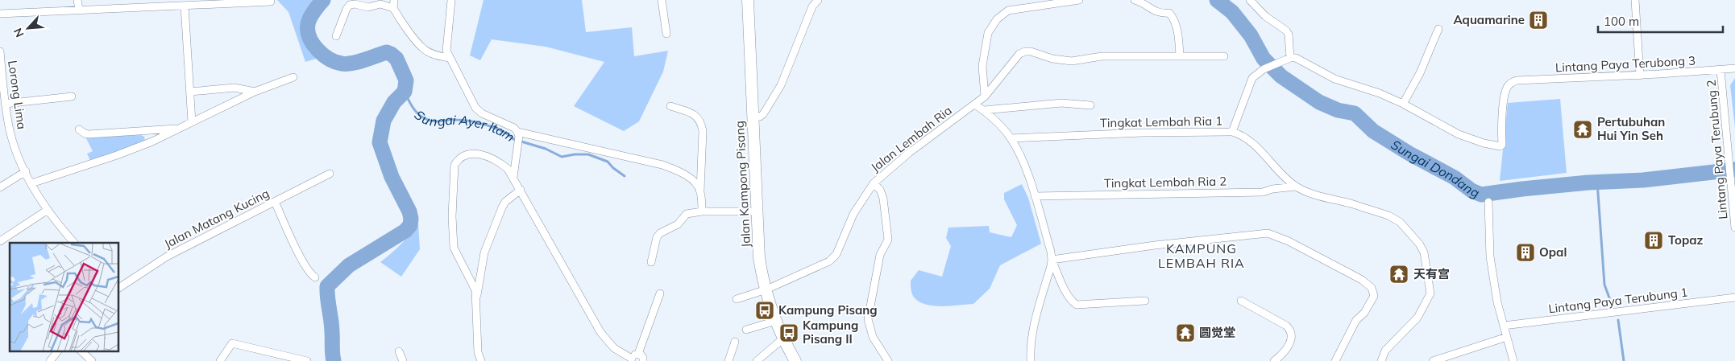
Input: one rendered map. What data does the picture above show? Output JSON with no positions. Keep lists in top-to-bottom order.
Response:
{
  "streets": {
    "main road": ["Jalan Kampong Pisang"],
    "street": [
      "Lintang Paya Terubong 3",
      "Lorong Lima",
      "Tingkat Lembah Ria 1",
      "Jalan Lembah Ria",
      "Lintang Paya Terubung 2",
      "Tingkat Lembah Ria 2",
      "Jalan Matang Kucing",
      "Lintang Paya Terubung 1"
    ]
  },
  "crossings": [
    ["Lintang Paya Terubong 3", "Lintang Paya Terubung 2"],
    ["Tingkat Lembah Ria 1", "Tingkat Lembah Ria 2"],
    ["Jalan Lembah Ria", "Jalan Kampong Pisang"]
  ],
  "districts": ["KAMPUNG LEMBAH RIA"],
  "water": ["Sungai Ayer Itam", "Sungai Dondang"],
  "places": {
    "building": ["Aquamarine", "Topaz", "Opal"],
    "temple": ["Pertubuhan Hui Yin Seh", "天有宫", "圆觉堂"],
    "bus stop": ["Kampung Pisang", "Kampung Pisang II"]
  },
  "scale_bar": "100 m",
  "north": "bottom left"
}
